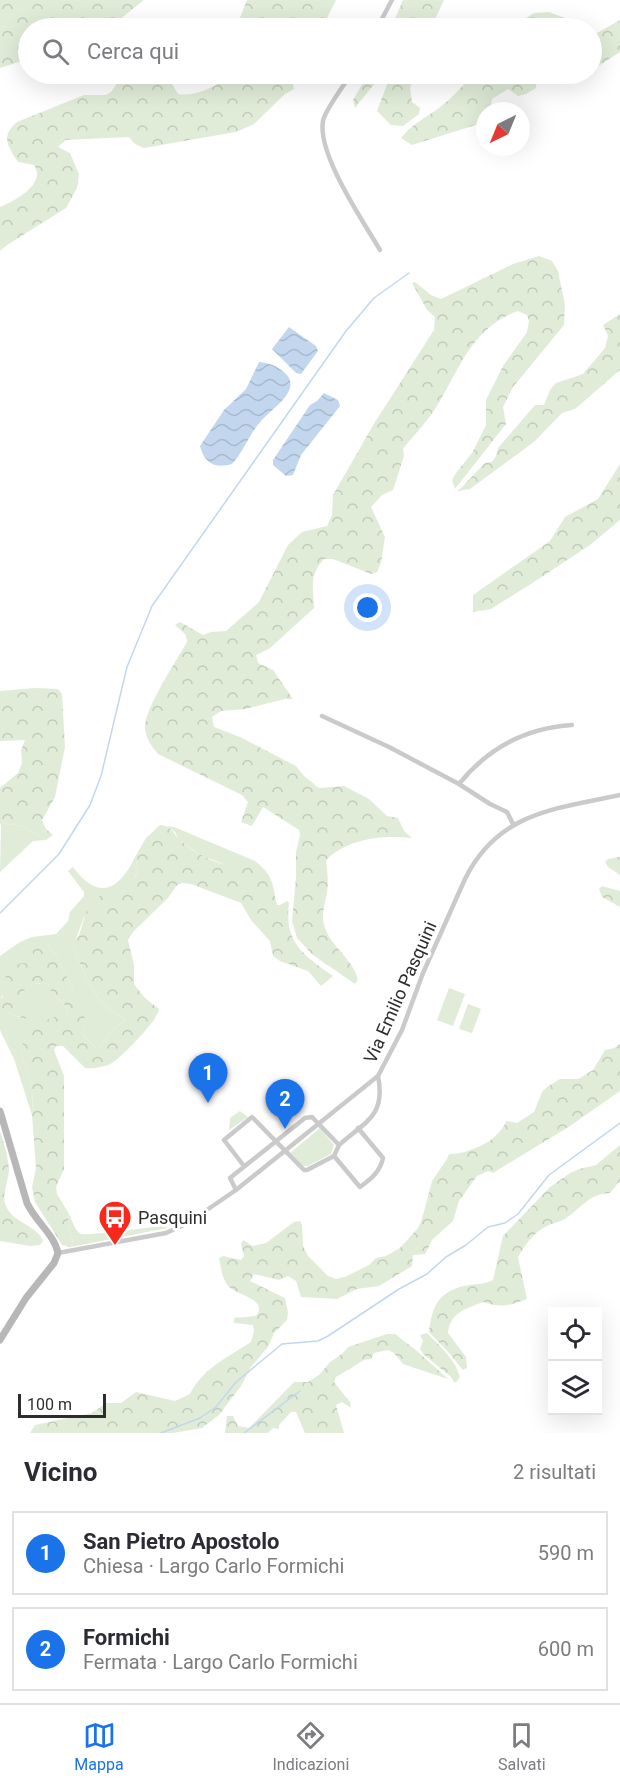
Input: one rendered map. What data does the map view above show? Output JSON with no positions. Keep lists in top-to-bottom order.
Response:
{
  "streets": {
    "street": ["Via Emilio Pasquini"]
  },
  "places": {
    "bus stop": ["Pasquini"]
  },
  "scale_bar": "100 m",
  "north": "bottom left",
  "page": {
    "search": "Cerca qui",
    "pins": ["1", "2"],
    "scale": "100 m",
    "heading": ["Vicino", "2 risultati"],
    "list": [
      {
        "mark": "1",
        "name": "San Pietro Apostolo",
        "note": "Chiesa · Largo Carlo Formichi",
        "value": "590 m"
      },
      {
        "mark": "2",
        "name": "Formichi",
        "note": "Fermata · Largo Carlo Formichi",
        "value": "600 m"
      }
    ],
    "nav": ["Mappa", "Indicazioni", "Salvati"]
  }
}
